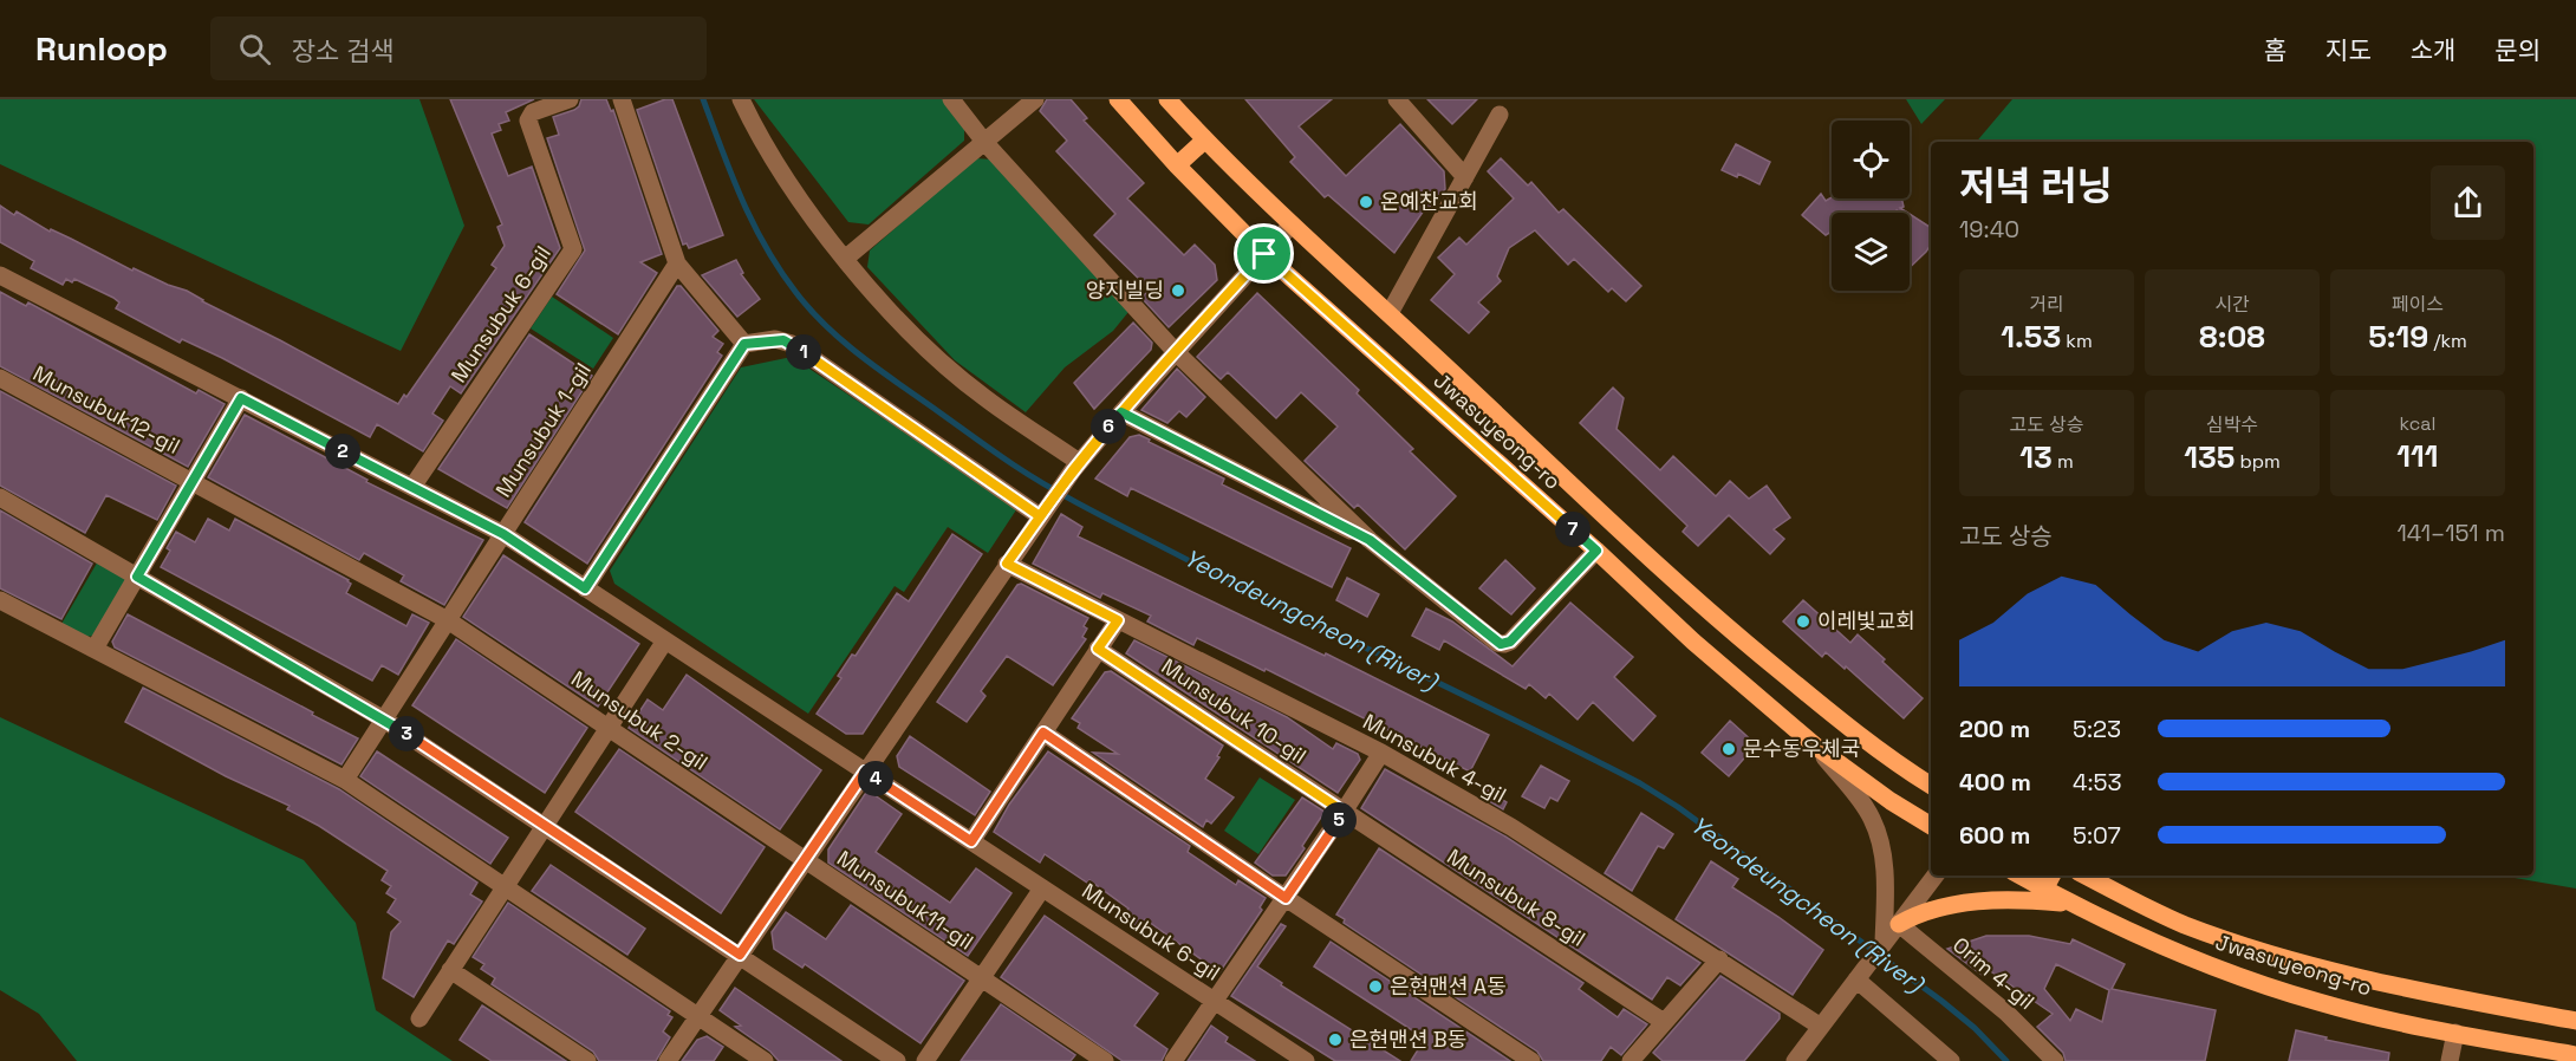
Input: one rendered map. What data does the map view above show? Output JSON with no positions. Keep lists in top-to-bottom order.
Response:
{
  "streets": {
    "main road": ["Jwasuyeong-ro"],
    "street": [
      "Munsubuk 6-gil",
      "Munsubuk12-gil",
      "Munsubuk 1-gil",
      "Munsubuk 10-gil",
      "Munsubuk 2-gil",
      "Munsubuk 4-gil",
      "Munsubuk 8-gil",
      "Munsubuk11-gil",
      "Orim 4-gil"
    ]
  },
  "crossings": [
    ["Munsubuk 6-gil", "Munsubuk12-gil"],
    ["Munsubuk 6-gil", "Munsubuk 1-gil"],
    ["Munsubuk 6-gil", "Munsubuk11-gil"],
    ["Munsubuk 1-gil", "Munsubuk 2-gil"],
    ["Munsubuk 10-gil", "Munsubuk 8-gil"],
    ["Munsubuk 2-gil", "Munsubuk11-gil"]
  ],
  "water": ["Yeondeungcheon (River)"],
  "places": [
    "온예찬교회",
    "양지빌딩",
    "이레빛교회",
    "문수동우체국",
    "은현맨션 A동",
    "은현맨션 B동"
  ],
  "page": {
    "header": "Runloop",
    "search": "장소 검색",
    "nav": [
      "홈",
      "지도",
      "소개",
      "문의"
    ],
    "heading": ["저녁 러닝", "19:40"],
    "stats": [
      ["거리", "1.53 km"],
      ["시간", "8:08"],
      ["페이스", "5:19 /km"],
      ["고도 상승", "13 m"],
      ["심박수", "135 bpm"],
      ["kcal", "111"]
    ],
    "pins": [
      "1",
      "6",
      "2",
      "7",
      "3",
      "4",
      "5"
    ],
    "chart": ["고도 상승", "141–151 m"],
    "list": [
      {
        "name": "200 m",
        "note": "5:23"
      },
      {
        "name": "400 m",
        "note": "4:53"
      },
      {
        "name": "600 m",
        "note": "5:07"
      }
    ]
  }
}
